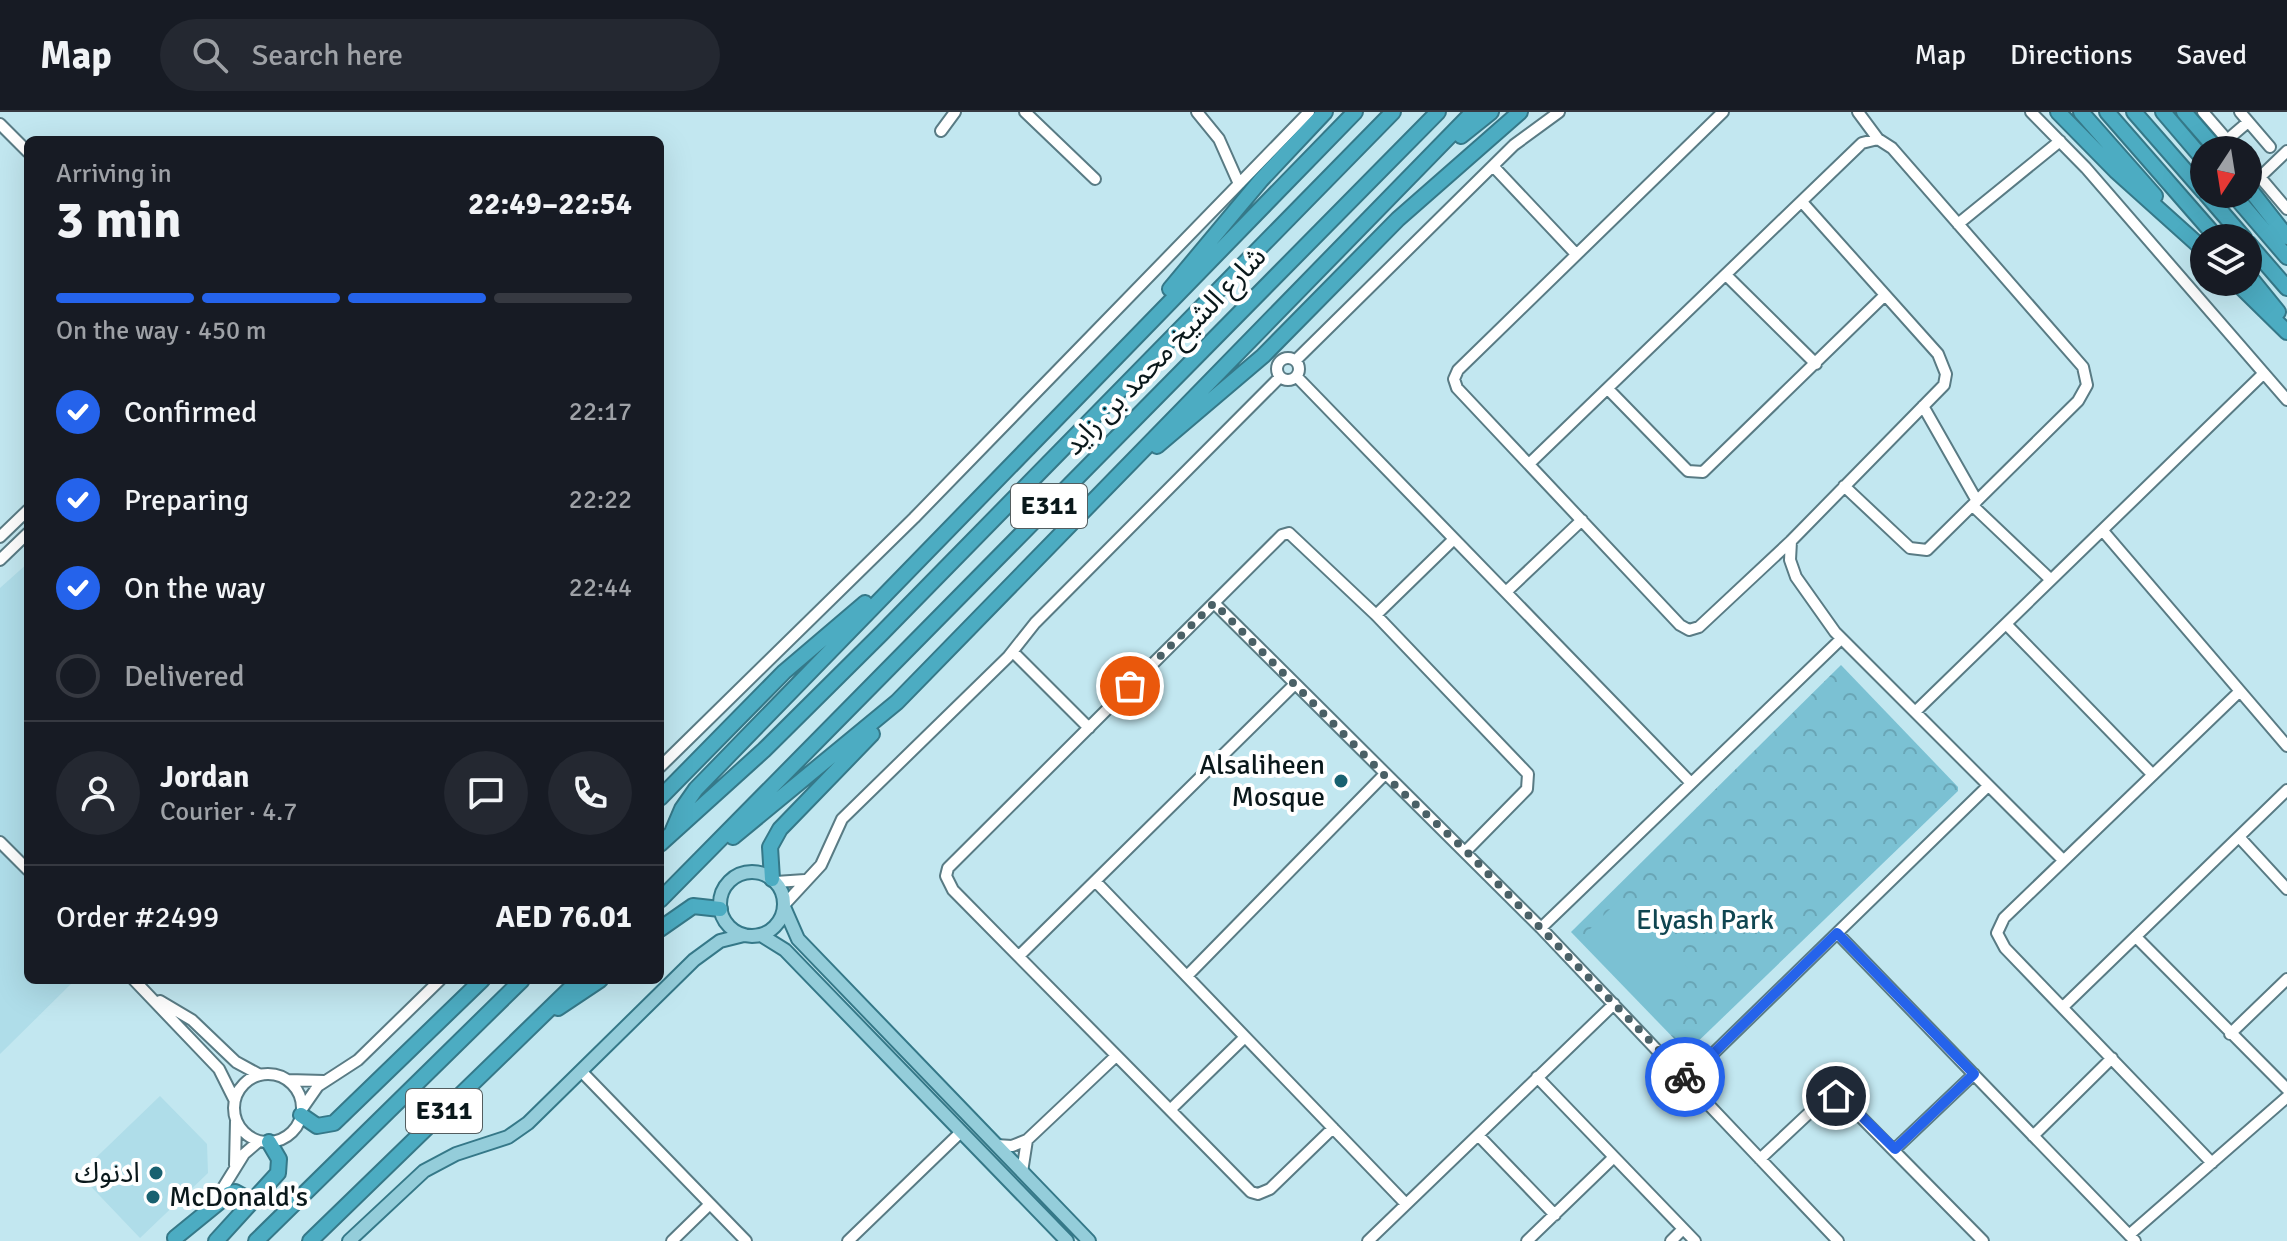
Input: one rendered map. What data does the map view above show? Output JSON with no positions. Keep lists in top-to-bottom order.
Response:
{
  "streets": {
    "highway": ["شارع الشيخ محمد بن زايد", "E311"]
  },
  "parks": ["Elyash Park"],
  "places": ["Alsaliheen Mosque", "ادنوك", "McDonald's"],
  "north": "bottom",
  "page": {
    "header": "Map",
    "search": "Search here",
    "nav": ["Map", "Directions", "Saved"],
    "heading": ["3 min", "Arriving in", "22:49–22:54"],
    "panel": [
      "Jordan",
      "Courier · 4.7",
      "Order #2499",
      "AED 76.01"
    ],
    "bar": "On the way · 450 m",
    "list": [
      ["Confirmed", "22:17"],
      ["Preparing", "22:22"],
      ["On the way", "22:44"],
      "Delivered"
    ]
  }
}
